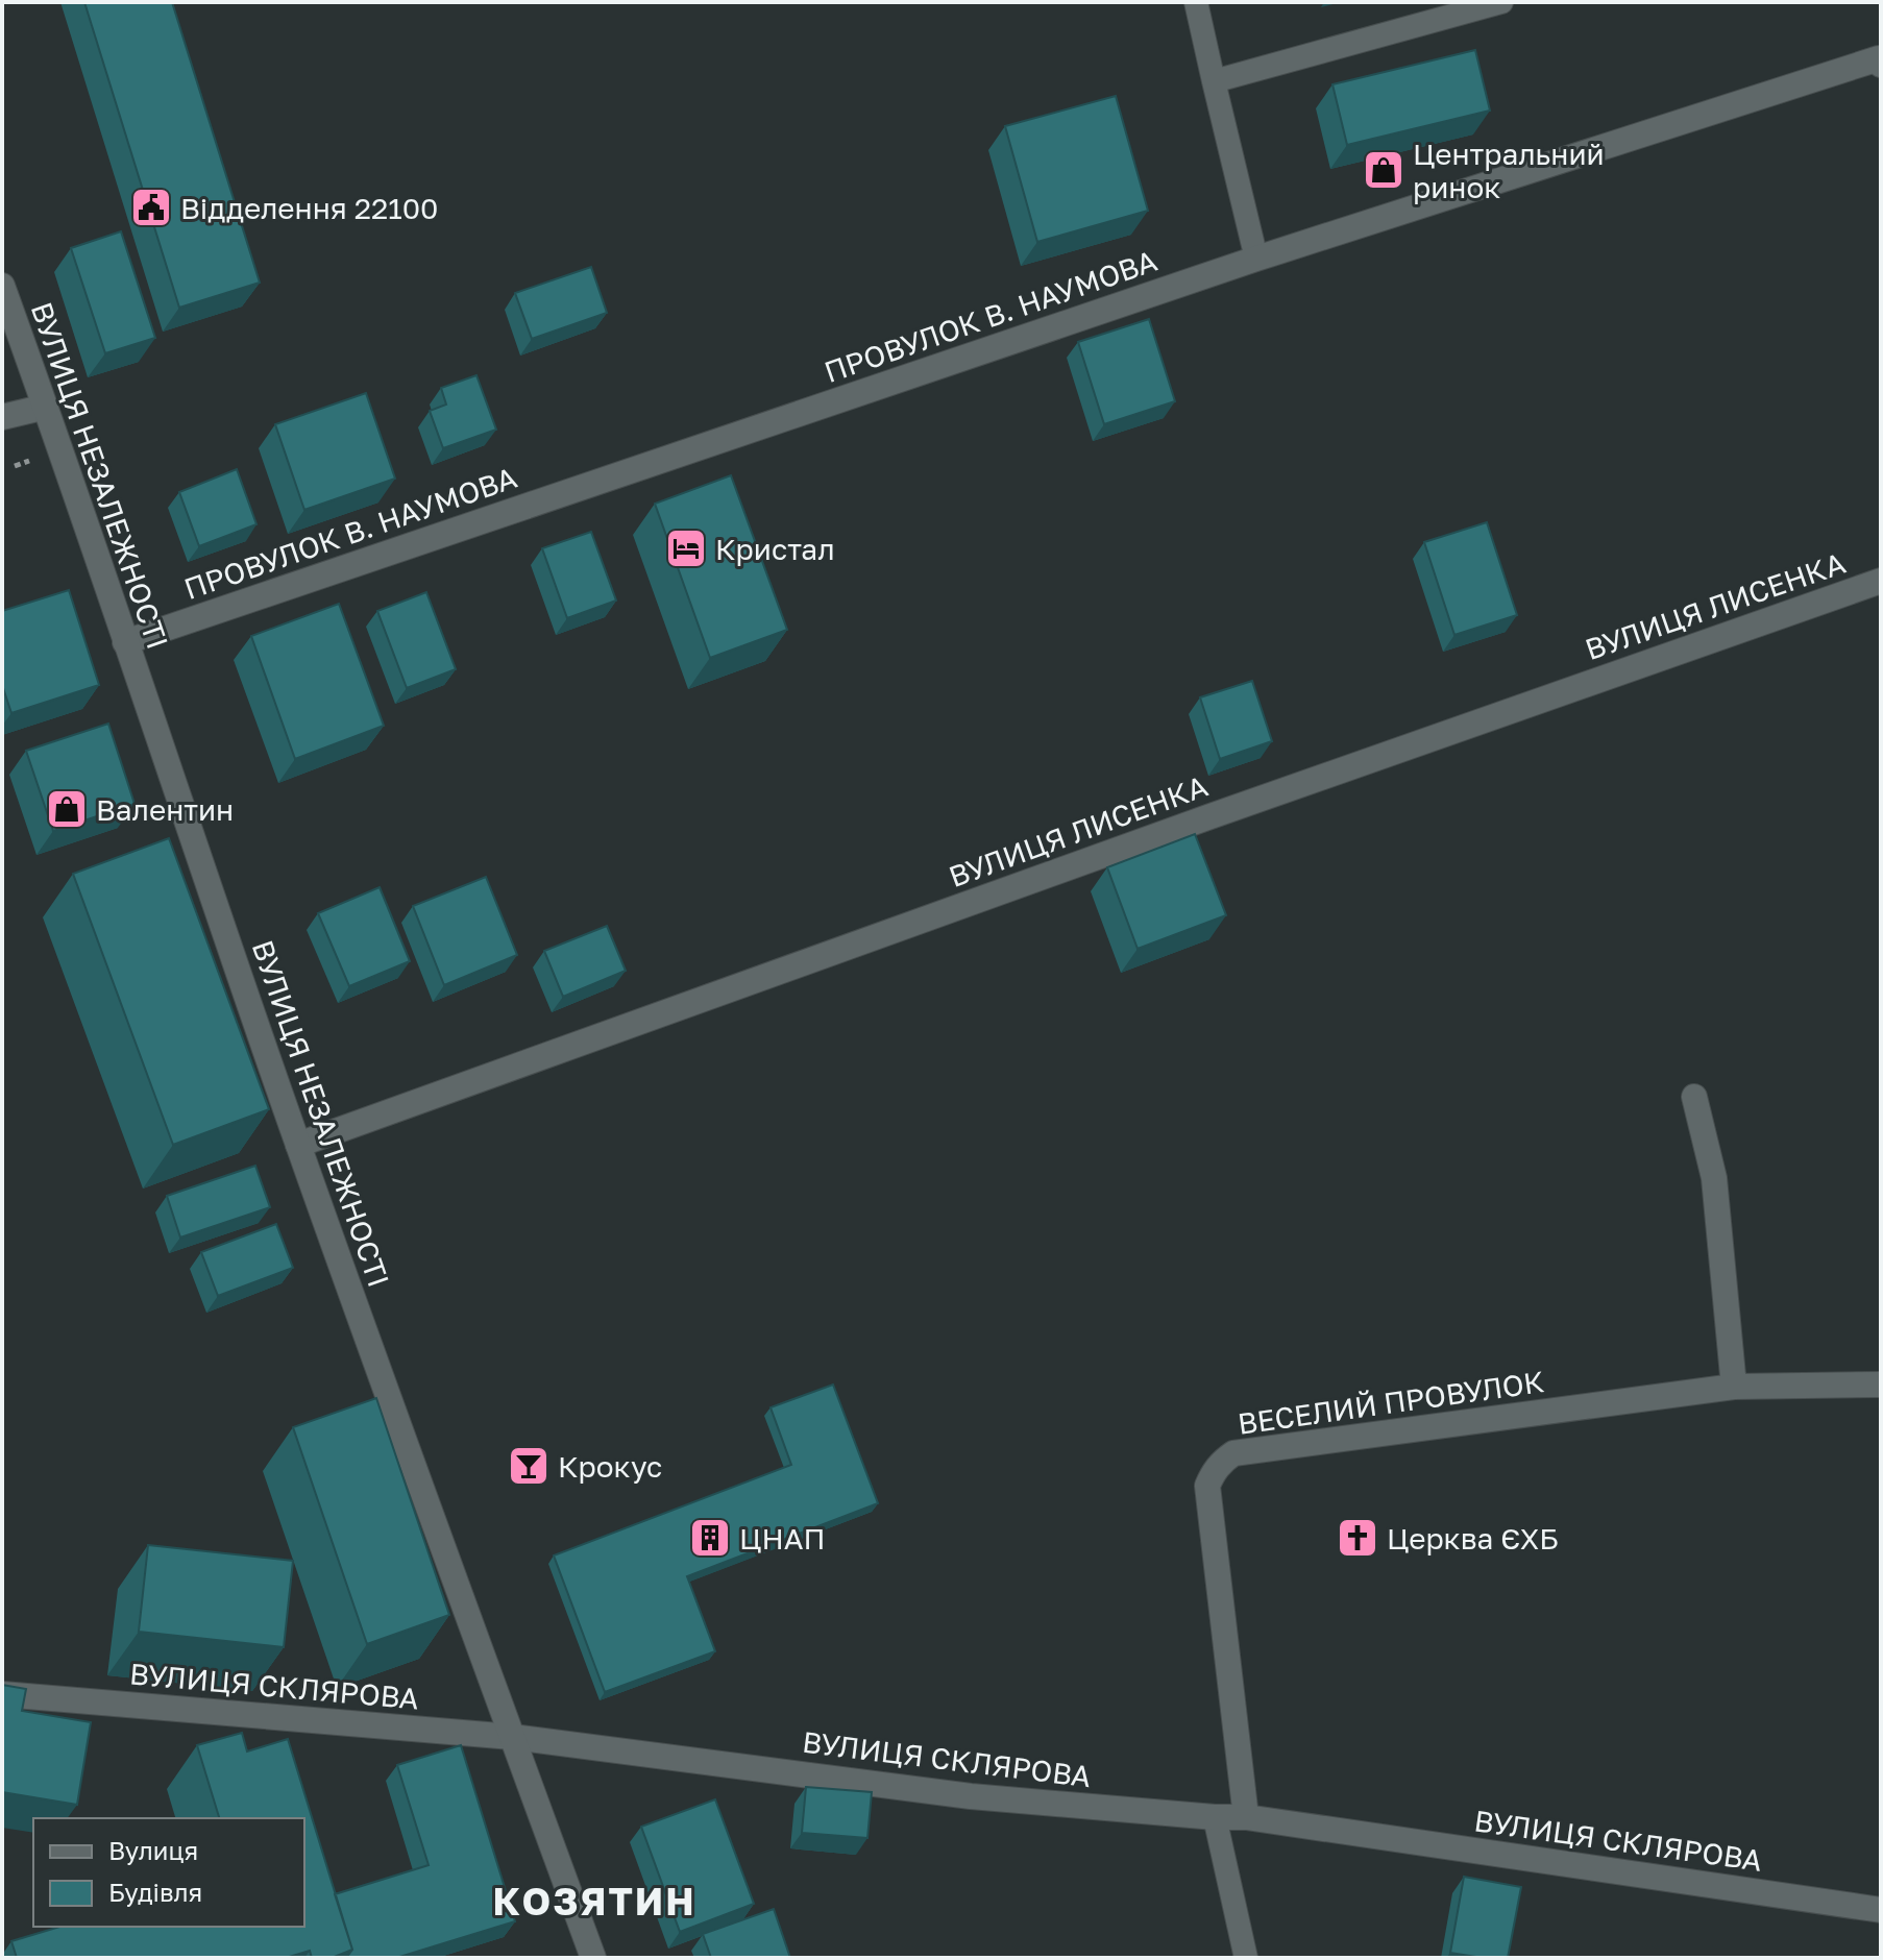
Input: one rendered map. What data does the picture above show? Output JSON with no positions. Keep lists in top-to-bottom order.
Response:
{
  "streets": {
    "street": [
      "ПРОВУЛОК В. НАУМОВА",
      "ВУЛИЦЯ НЕЗАЛЕЖНОСТІ",
      "ВУЛИЦЯ ЛИСЕНКА",
      "ВЕСЕЛИЙ ПРОВУЛОК",
      "ВУЛИЦЯ СКЛЯРОВА"
    ]
  },
  "crossings": [
    ["ПРОВУЛОК В. НАУМОВА", "ВУЛИЦЯ НЕЗАЛЕЖНОСТІ"],
    ["ВУЛИЦЯ НЕЗАЛЕЖНОСТІ", "ВУЛИЦЯ ЛИСЕНКА"],
    ["ВУЛИЦЯ НЕЗАЛЕЖНОСТІ", "ВУЛИЦЯ СКЛЯРОВА"],
    ["ВЕСЕЛИЙ ПРОВУЛОК", "ВУЛИЦЯ СКЛЯРОВА"]
  ],
  "districts": ["КОЗЯТИН"],
  "places": {
    "shop": ["Центральний ринок", "Валентин"],
    "public building": ["Відделення 22100"],
    "hotel": ["Кристал"],
    "bar": ["Крокус"],
    "building": ["ЦНАП"],
    "church": ["Церква ЄХБ"]
  },
  "legend": ["Вулиця", "Будівля"]
}
